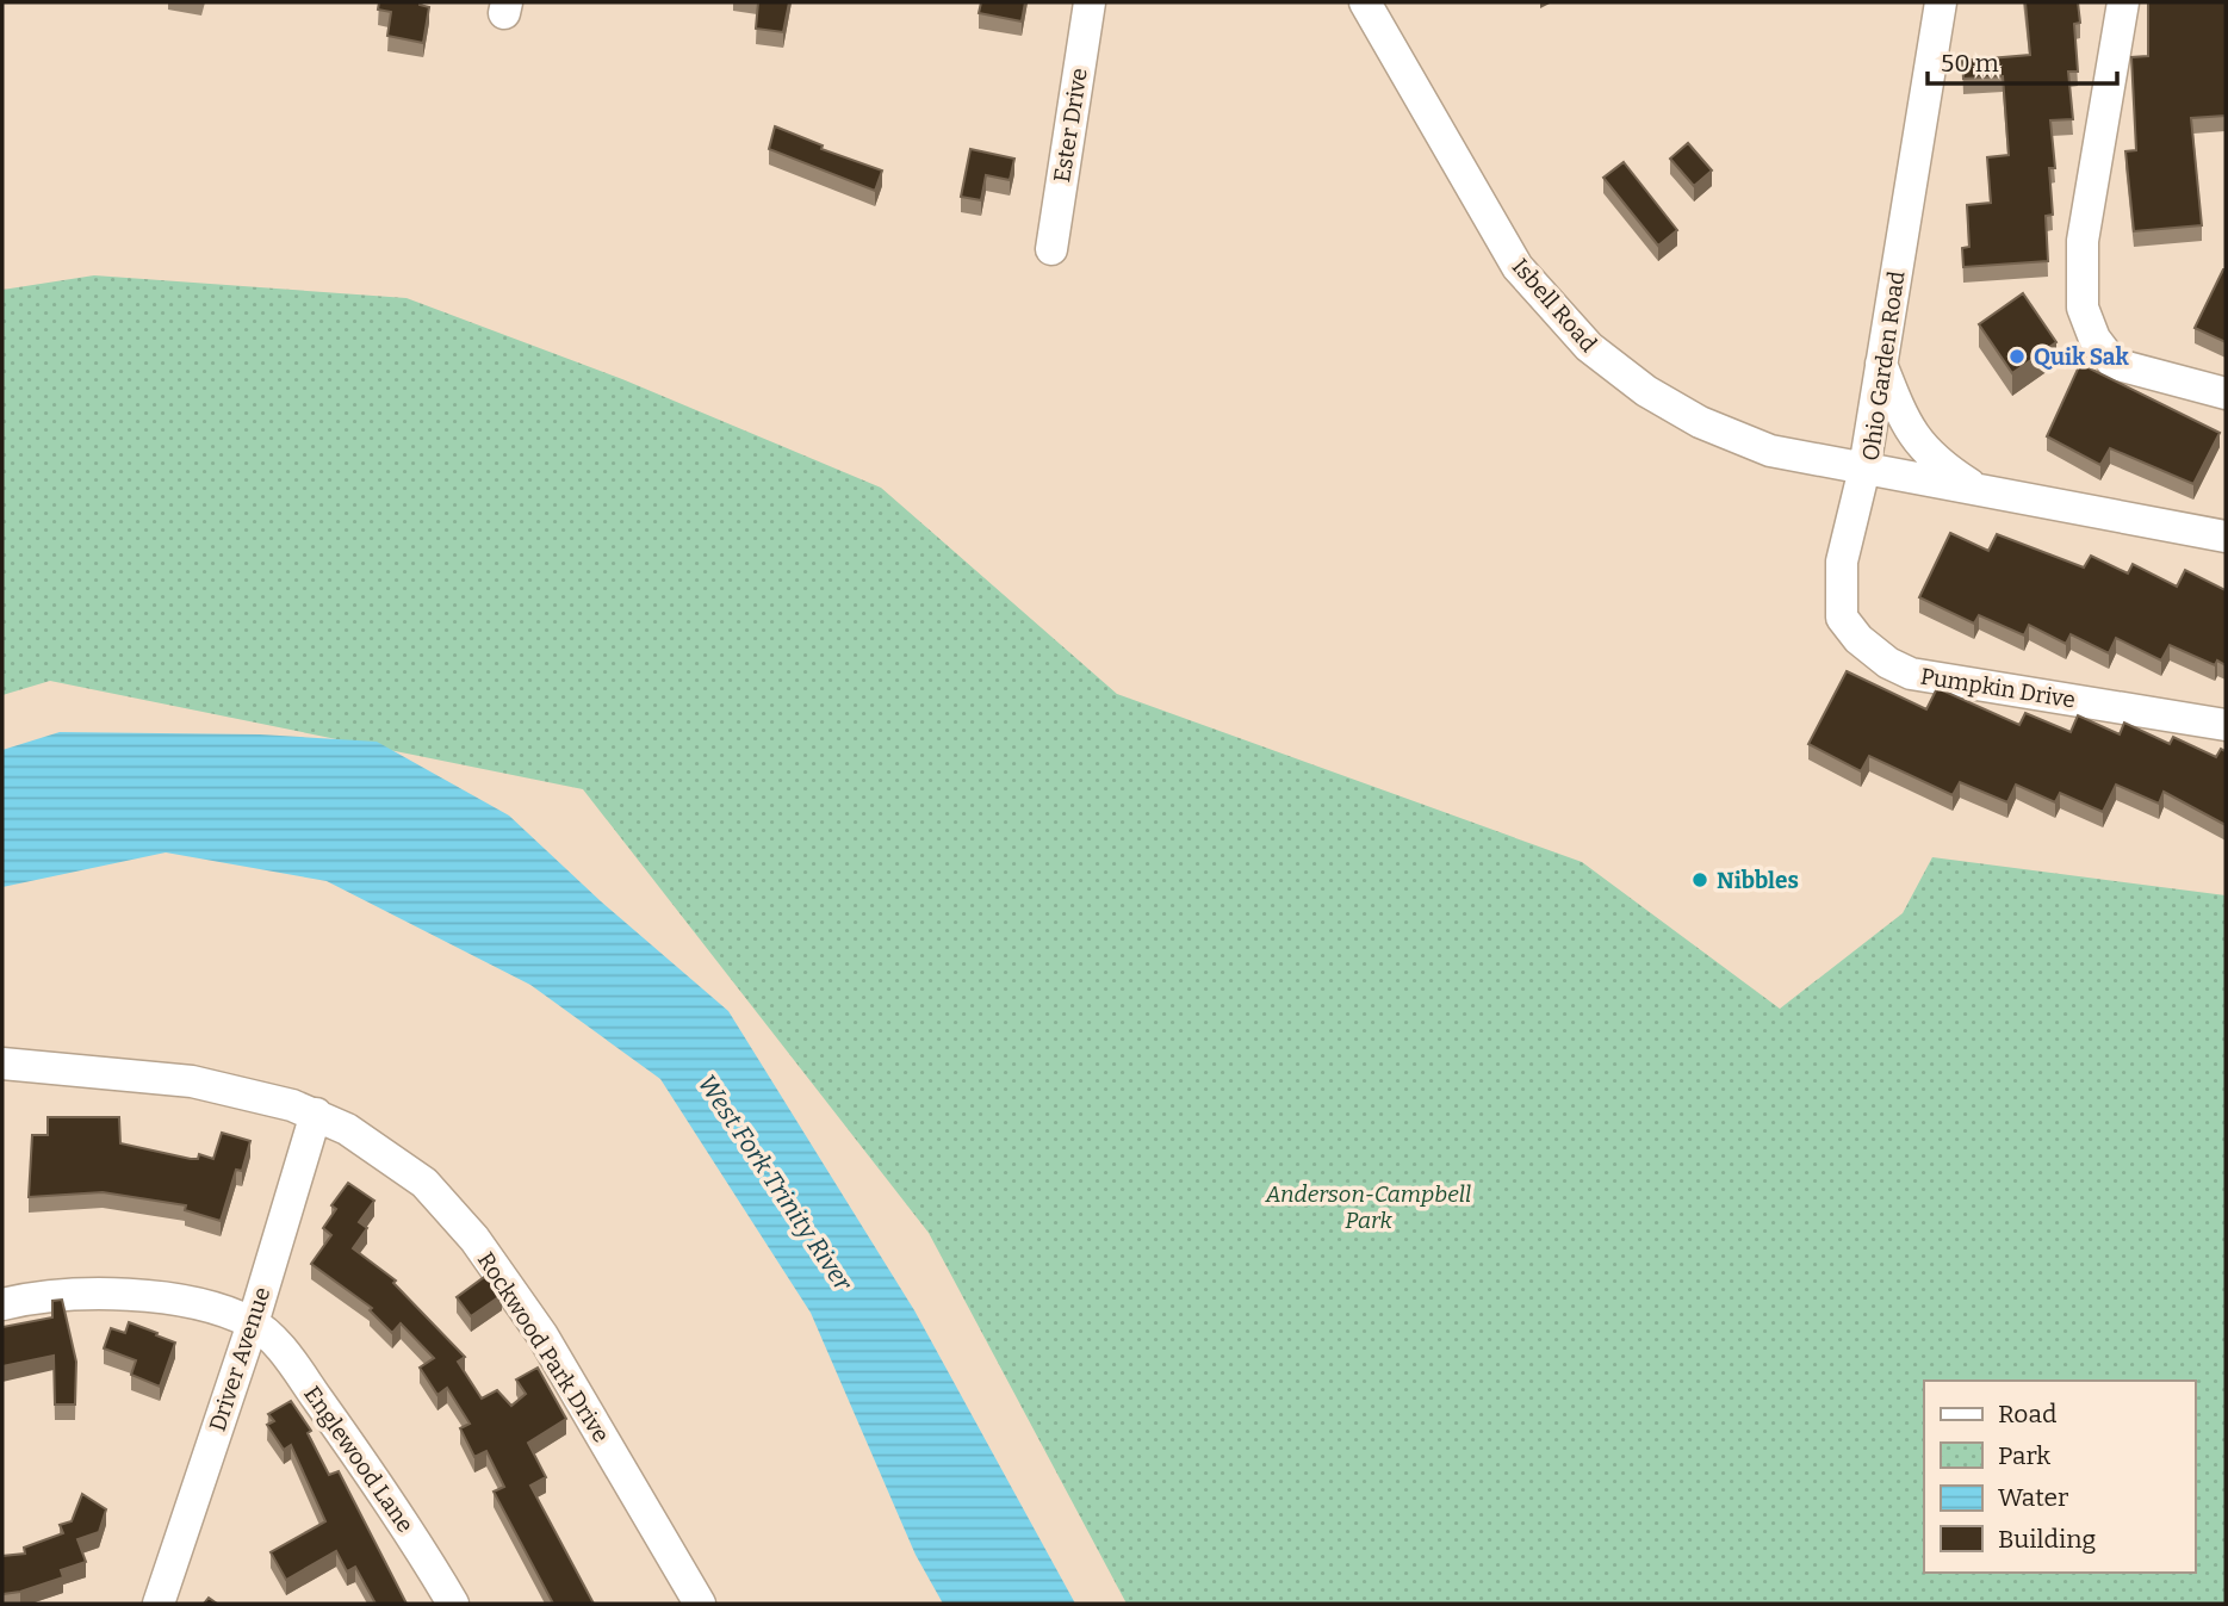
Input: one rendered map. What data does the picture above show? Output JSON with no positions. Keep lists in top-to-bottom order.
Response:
{
  "streets": {
    "street": [
      "Ester Drive",
      "Isbell Road",
      "Ohio Garden Road",
      "Pumpkin Drive",
      "Rockwood Park Drive",
      "Driver Avenue",
      "Englewood Lane"
    ]
  },
  "crossings": [
    ["Isbell Road", "Ohio Garden Road"],
    ["Isbell Road", "Pumpkin Drive"],
    ["Ohio Garden Road", "Pumpkin Drive"],
    ["Rockwood Park Drive", "Driver Avenue"],
    ["Driver Avenue", "Englewood Lane"]
  ],
  "water": ["West Fork Trinity River"],
  "parks": ["Anderson-Campbell Park"],
  "places": ["Quik Sak", "Nibbles"],
  "legend": [
    "Road",
    "Park",
    "Water",
    "Building"
  ],
  "scale_bar": "50 m"
}
